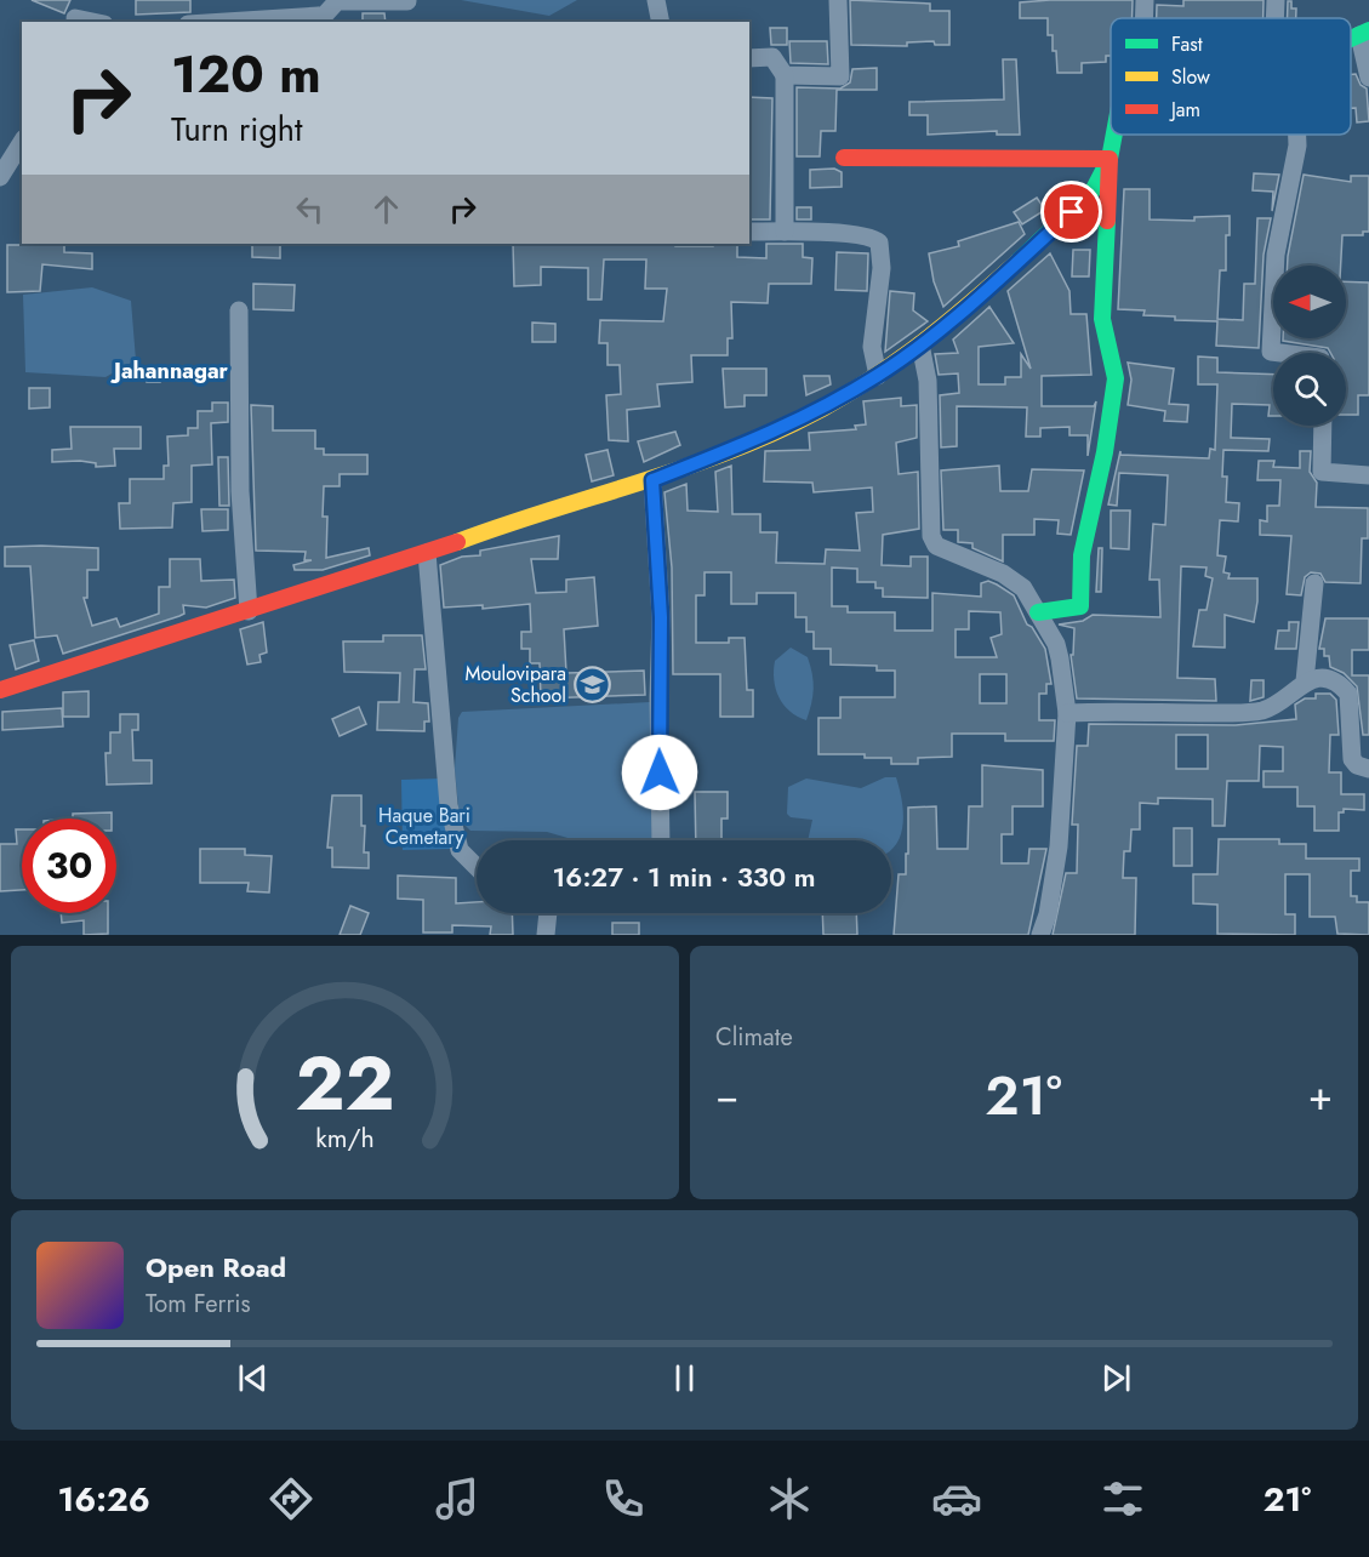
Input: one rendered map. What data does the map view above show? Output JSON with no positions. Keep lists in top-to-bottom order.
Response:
{
  "districts": ["Jahannagar"],
  "parks": ["Haque Bari Cemetary"],
  "places": {
    "school or university": ["Moulovipara School"]
  },
  "legend": ["Fast", "Slow", "Jam"],
  "north": "left",
  "page": {
    "turn": ["120 m", "Turn right"],
    "limit": "30",
    "trip": "16:27 · 1 min · 330 m",
    "tile": "Climate",
    "heat": ["−", "21°", "+"],
    "song": ["Open Road", "Tom Ferris"],
    "tabs": ["16:26", "21°"],
    "gauge": ["22", "km/h"]
  }
}
